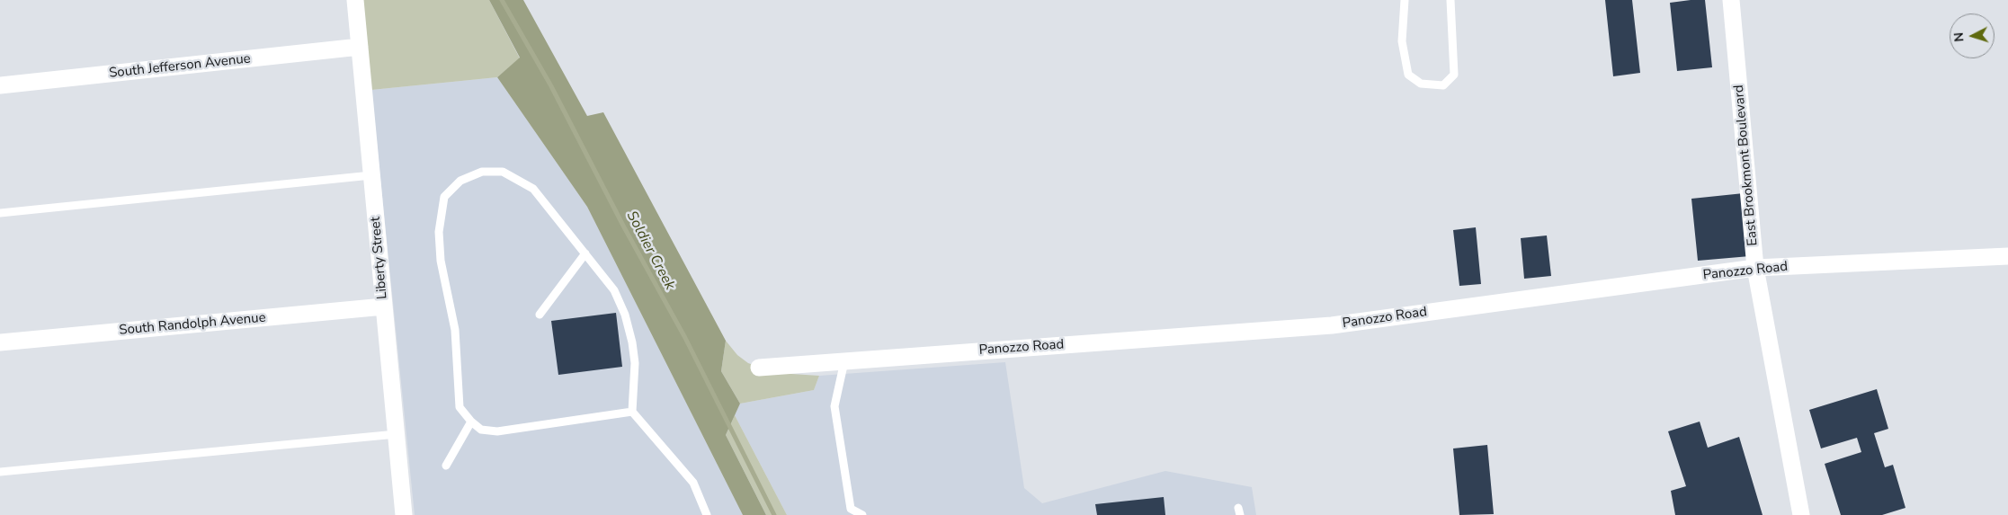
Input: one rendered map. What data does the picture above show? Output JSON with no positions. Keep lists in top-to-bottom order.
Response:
{
  "streets": {
    "street": [
      "South Jefferson Avenue",
      "East Brookmont Boulevard",
      "Liberty Street",
      "Panozzo Road",
      "South Randolph Avenue"
    ]
  },
  "crossings": [
    ["South Jefferson Avenue", "Liberty Street"],
    ["East Brookmont Boulevard", "Panozzo Road"],
    ["Liberty Street", "South Randolph Avenue"]
  ],
  "water": ["Soldier Creek"],
  "north": "left"
}
